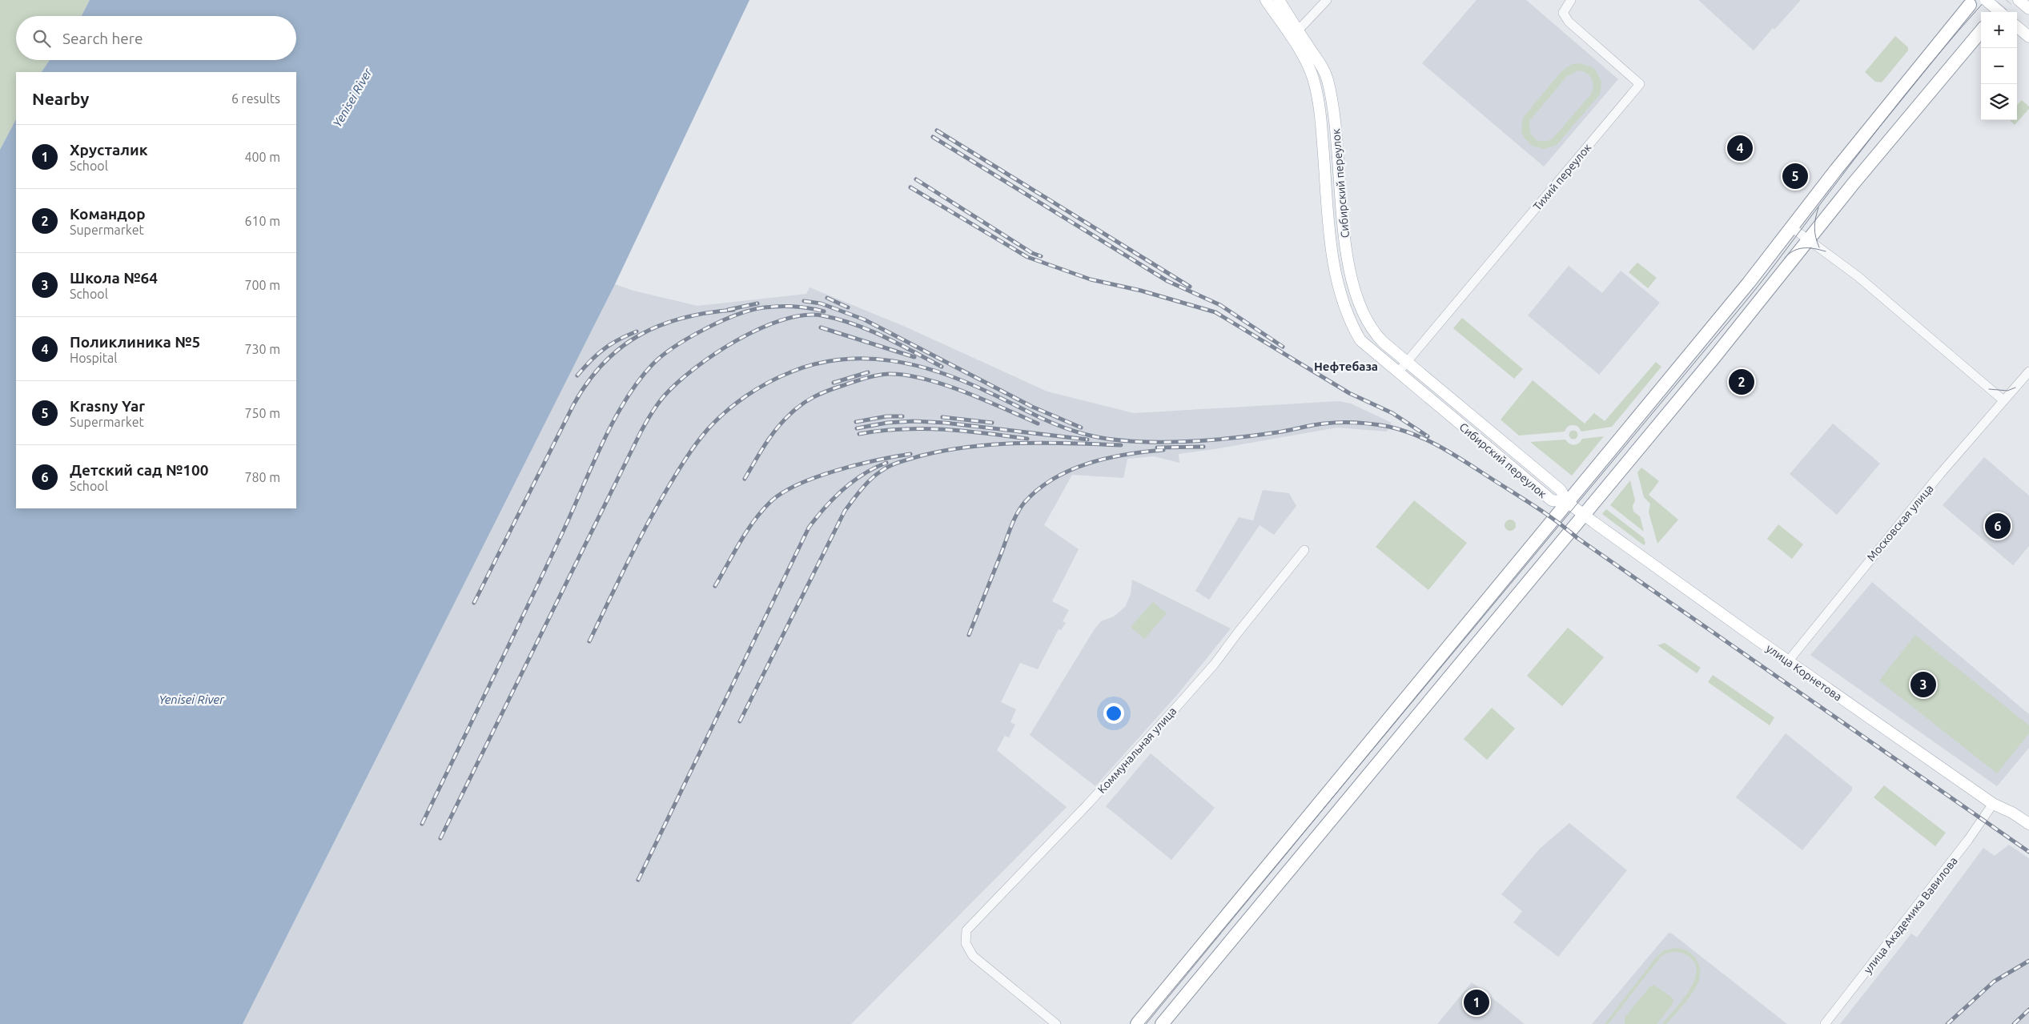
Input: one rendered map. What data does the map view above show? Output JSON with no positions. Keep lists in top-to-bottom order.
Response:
{
  "streets": {
    "main road": ["Сибирский переулок", "улица Корнетова"],
    "street": [
      "Тихий переулок",
      "Московская улица",
      "Коммунальная улица",
      "улица Академика Вавилова"
    ]
  },
  "crossings": [
    ["Тихий переулок", "Сибирский переулок"],
    ["Сибирский переулок", "улица Корнетова"],
    ["Московская улица", "улица Корнетова"],
    ["улица Корнетова", "улица Академика Вавилова"]
  ],
  "districts": ["Нефтебаза"],
  "water": ["Yenisei River"],
  "page": {
    "map_buttons": ["+", "−"],
    "search": "Search here",
    "heading": ["Nearby", "6 results"],
    "list": [
      {
        "mark": "1",
        "name": "Хрусталик",
        "note": "School",
        "value": "400 m"
      },
      {
        "mark": "2",
        "name": "Командор",
        "note": "Supermarket",
        "value": "610 m"
      },
      {
        "mark": "3",
        "name": "Школа №64",
        "note": "School",
        "value": "700 m"
      },
      {
        "mark": "4",
        "name": "Поликлиника №5",
        "note": "Hospital",
        "value": "730 m"
      },
      {
        "mark": "5",
        "name": "Krasny Yar",
        "note": "Supermarket",
        "value": "750 m"
      },
      {
        "mark": "6",
        "name": "Детский сад №100",
        "note": "School",
        "value": "780 m"
      }
    ],
    "pins": [
      "4",
      "5",
      "2",
      "6",
      "3",
      "1"
    ]
  }
}
